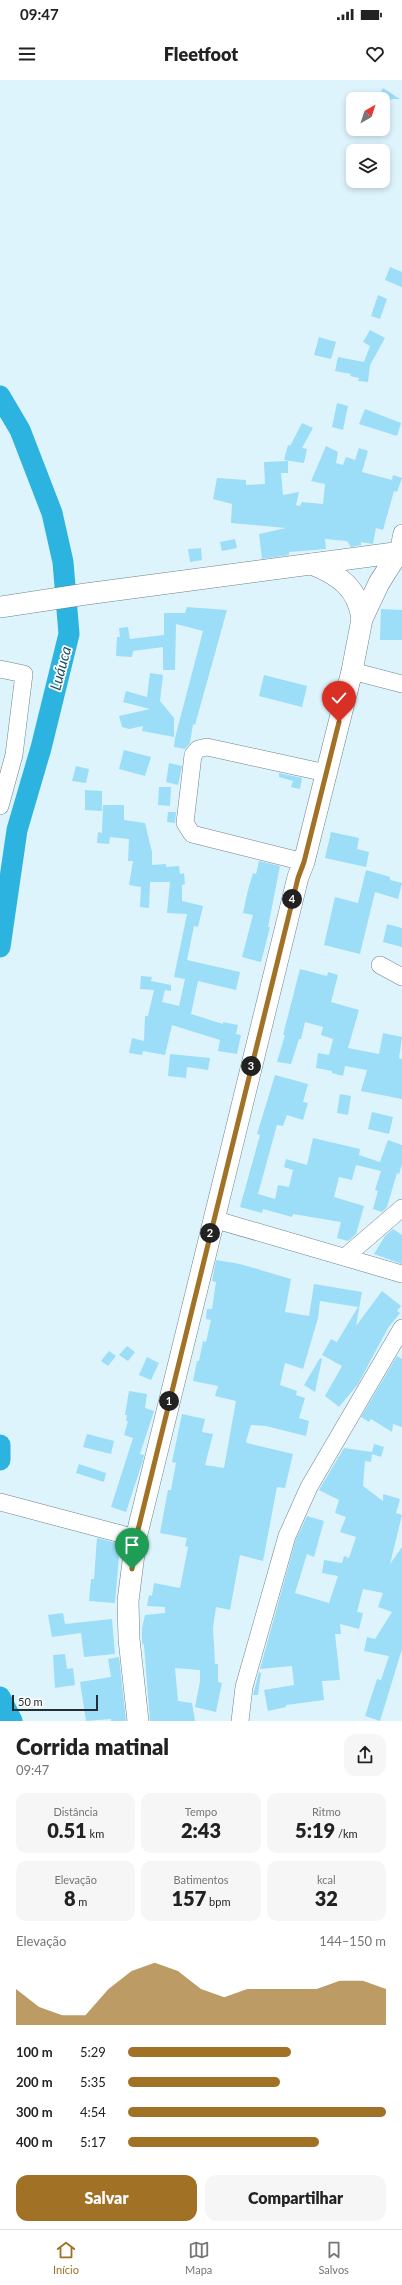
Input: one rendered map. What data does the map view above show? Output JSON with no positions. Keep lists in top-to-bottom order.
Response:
{
  "water": ["Luáuca"],
  "scale_bar": "50 m",
  "north": "top right",
  "page": {
    "status": "09:47",
    "header": "Fleetfoot",
    "pins": [
      "4",
      "3",
      "2",
      "1"
    ],
    "scale": "50 m",
    "heading": ["Corrida matinal", "09:47"],
    "stats": [
      ["Distância", "0.51 km"],
      ["Tempo", "2:43"],
      ["Ritmo", "5:19 /km"],
      ["Elevação", "8 m"],
      ["Batimentos", "157 bpm"],
      ["kcal", "32"]
    ],
    "chart": ["Elevação", "144–150 m"],
    "list": [
      {
        "name": "100 m",
        "note": "5:29"
      },
      {
        "name": "200 m",
        "note": "5:35"
      },
      {
        "name": "300 m",
        "note": "4:54"
      },
      {
        "name": "400 m",
        "note": "5:17"
      }
    ],
    "buttons": ["Salvar", "Compartilhar"],
    "tabs": ["Início", "Mapa", "Salvos"]
  }
}
